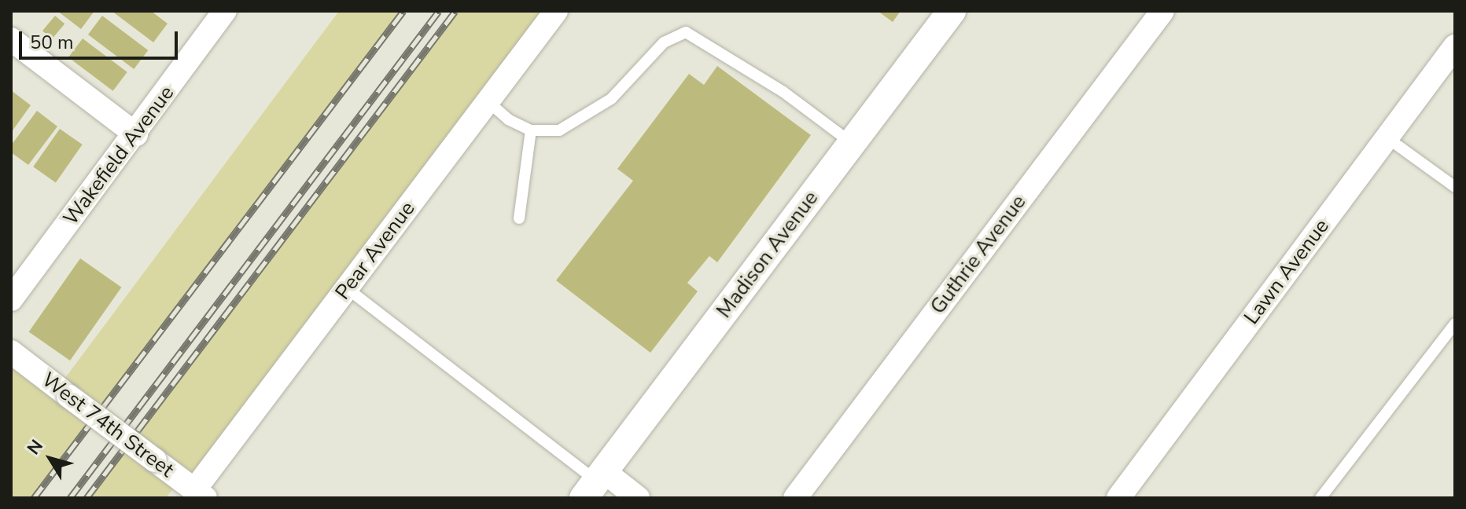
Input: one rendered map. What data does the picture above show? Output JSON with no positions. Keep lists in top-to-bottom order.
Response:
{
  "streets": {
    "street": [
      "Wakefield Avenue",
      "Pear Avenue",
      "Madison Avenue",
      "Guthrie Avenue",
      "Lawn Avenue",
      "West 74th Street"
    ]
  },
  "crossings": [
    ["Pear Avenue", "West 74th Street"]
  ],
  "scale_bar": "50 m",
  "north": "top left"
}
